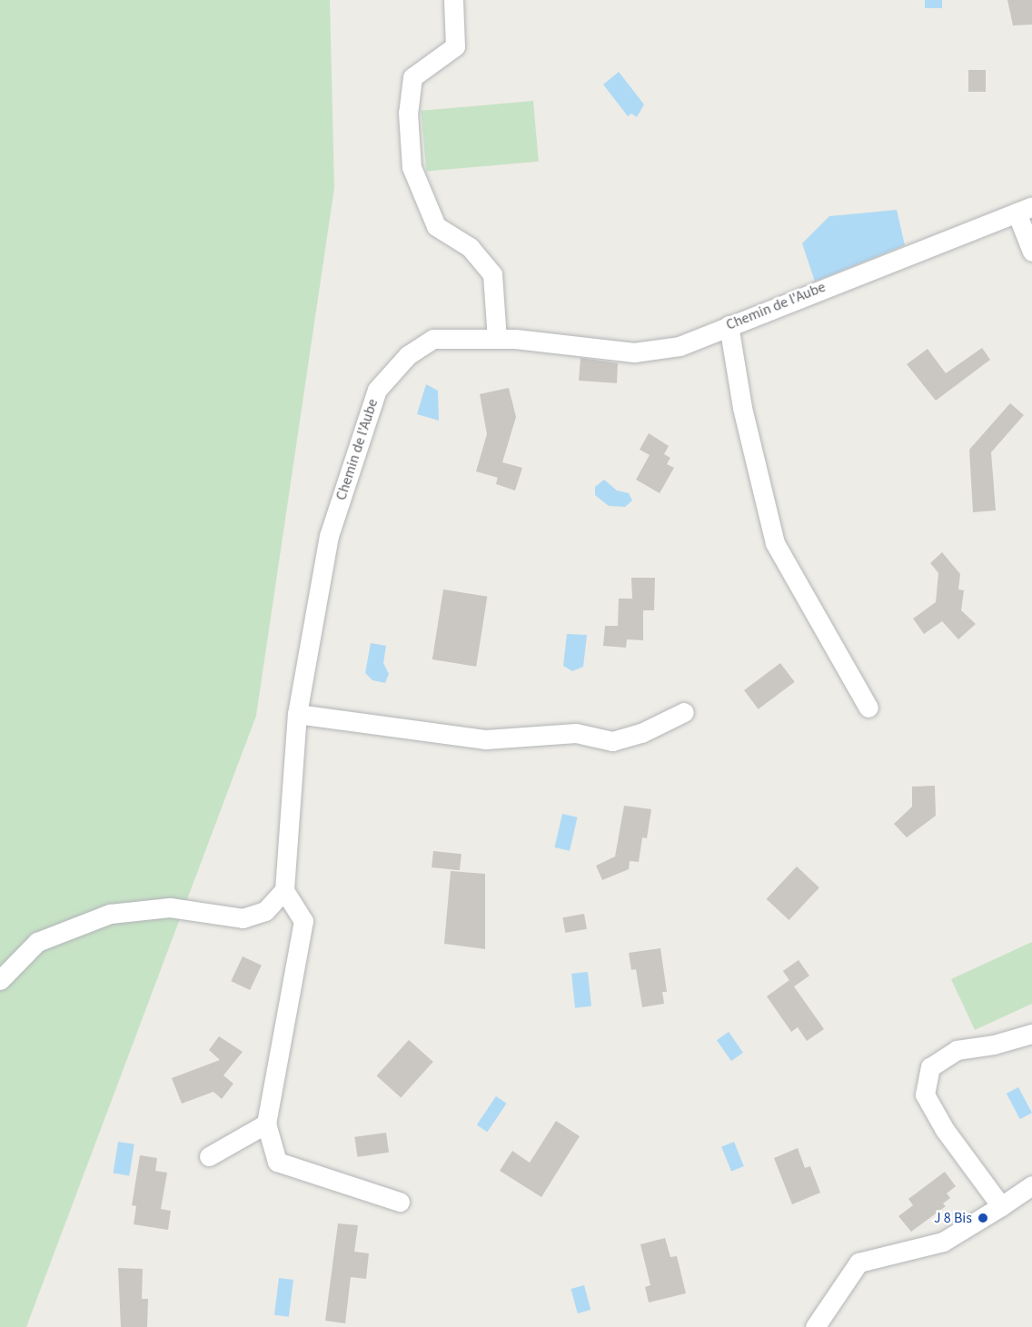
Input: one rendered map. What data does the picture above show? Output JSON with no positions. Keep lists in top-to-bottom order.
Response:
{
  "streets": {
    "street": ["Chemin de l'Aube"]
  },
  "places": ["J 8 Bis"]
}
